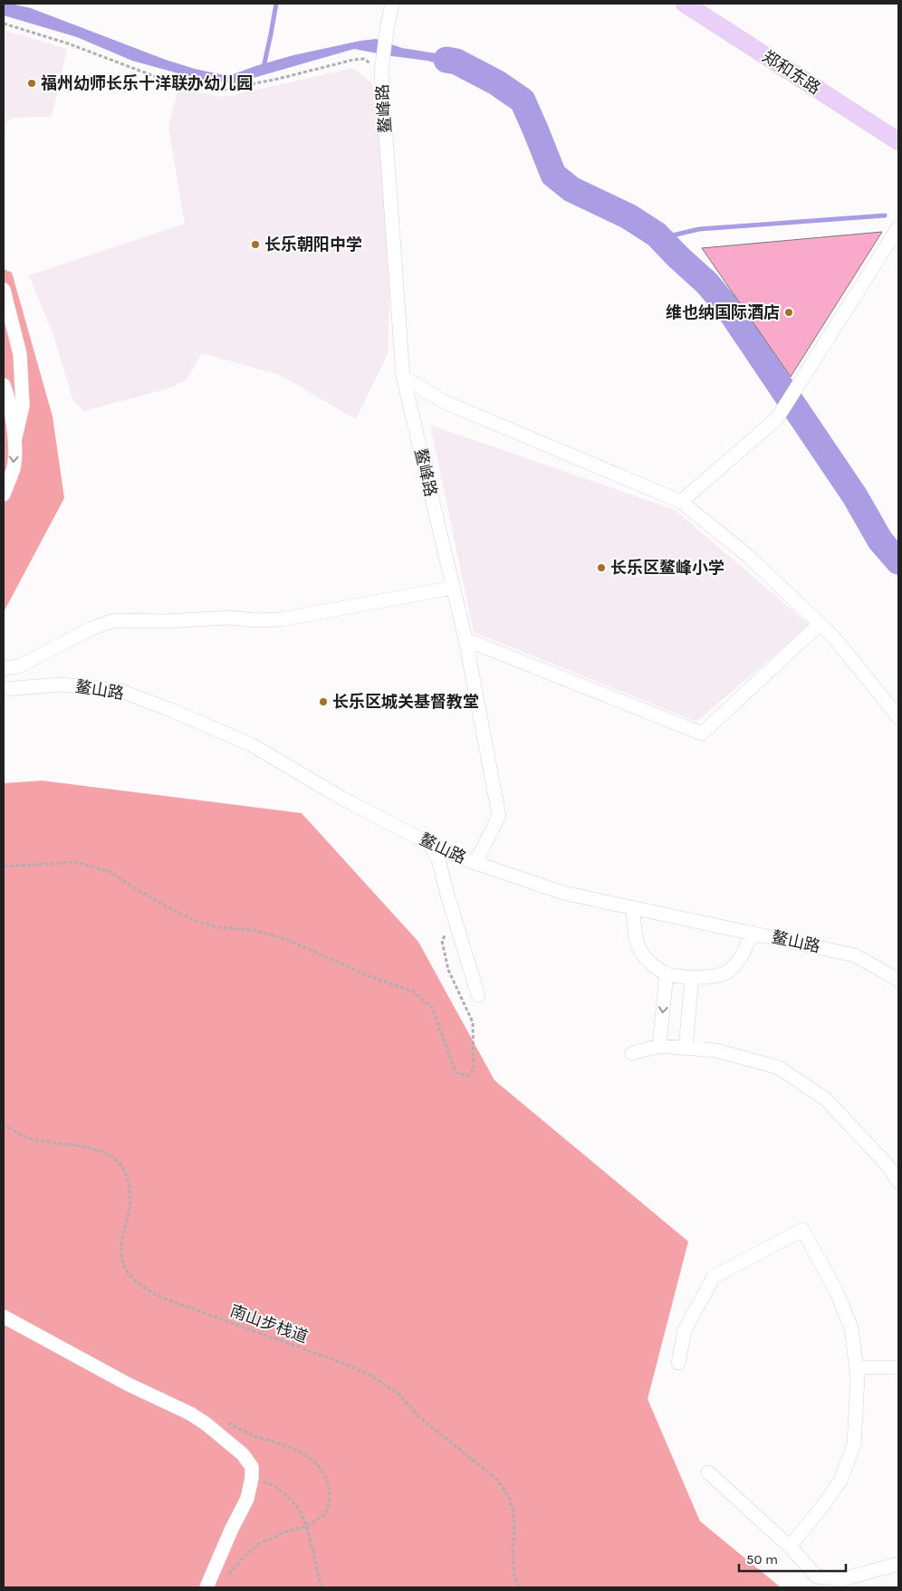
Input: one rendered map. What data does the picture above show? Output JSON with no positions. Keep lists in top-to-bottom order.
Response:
{
  "streets": {
    "main road": ["郑和东路"],
    "street": ["鳌峰路", "鳌山路"],
    "path": ["南山步栈道"]
  },
  "crossings": [
    ["鳌峰路", "鳌山路"]
  ],
  "places": [
    "福州幼师长乐十洋联办幼儿园",
    "长乐朝阳中学",
    "维也纳国际酒店",
    "长乐区鳌峰小学",
    "长乐区城关基督教堂"
  ],
  "scale_bar": "50 m"
}
